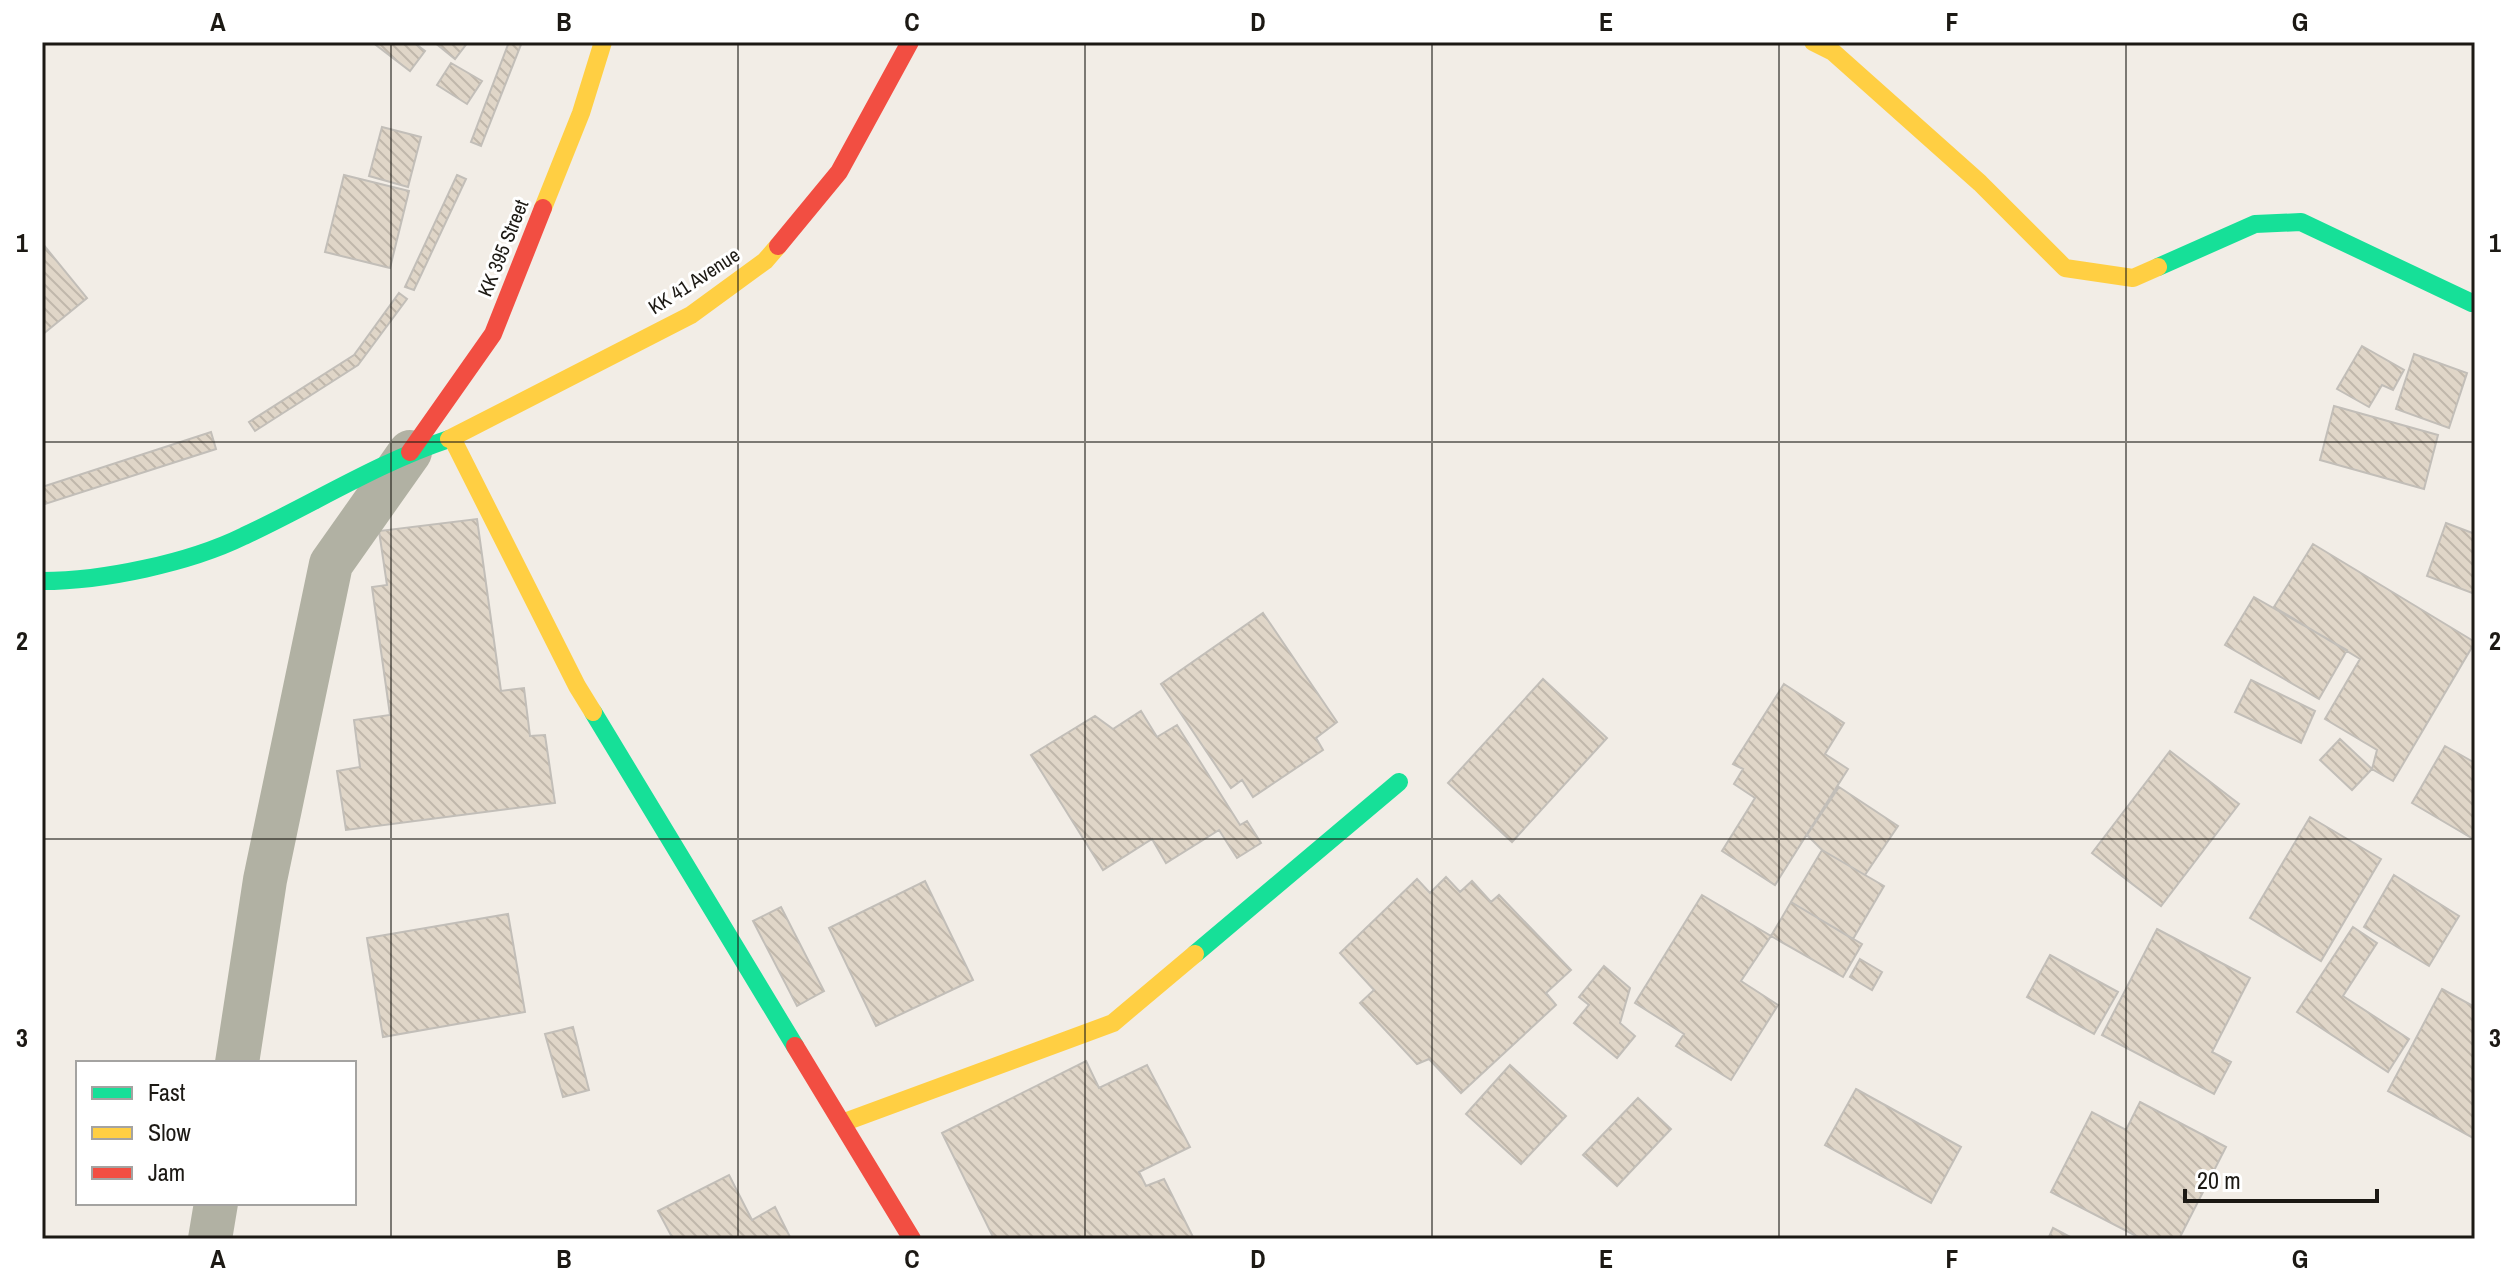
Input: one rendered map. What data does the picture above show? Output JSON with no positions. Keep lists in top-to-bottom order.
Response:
{
  "streets": {
    "street": ["KK 395 Street", "KK 41 Avenue"]
  },
  "crossings": [
    ["KK 395 Street", "KK 41 Avenue"]
  ],
  "legend": ["Fast", "Slow", "Jam"],
  "scale_bar": "20 m",
  "grid": {
    "columns": [
      "A",
      "B",
      "C",
      "D",
      "E",
      "F",
      "G"
    ],
    "rows": ["1", "2", "3"]
  }
}
